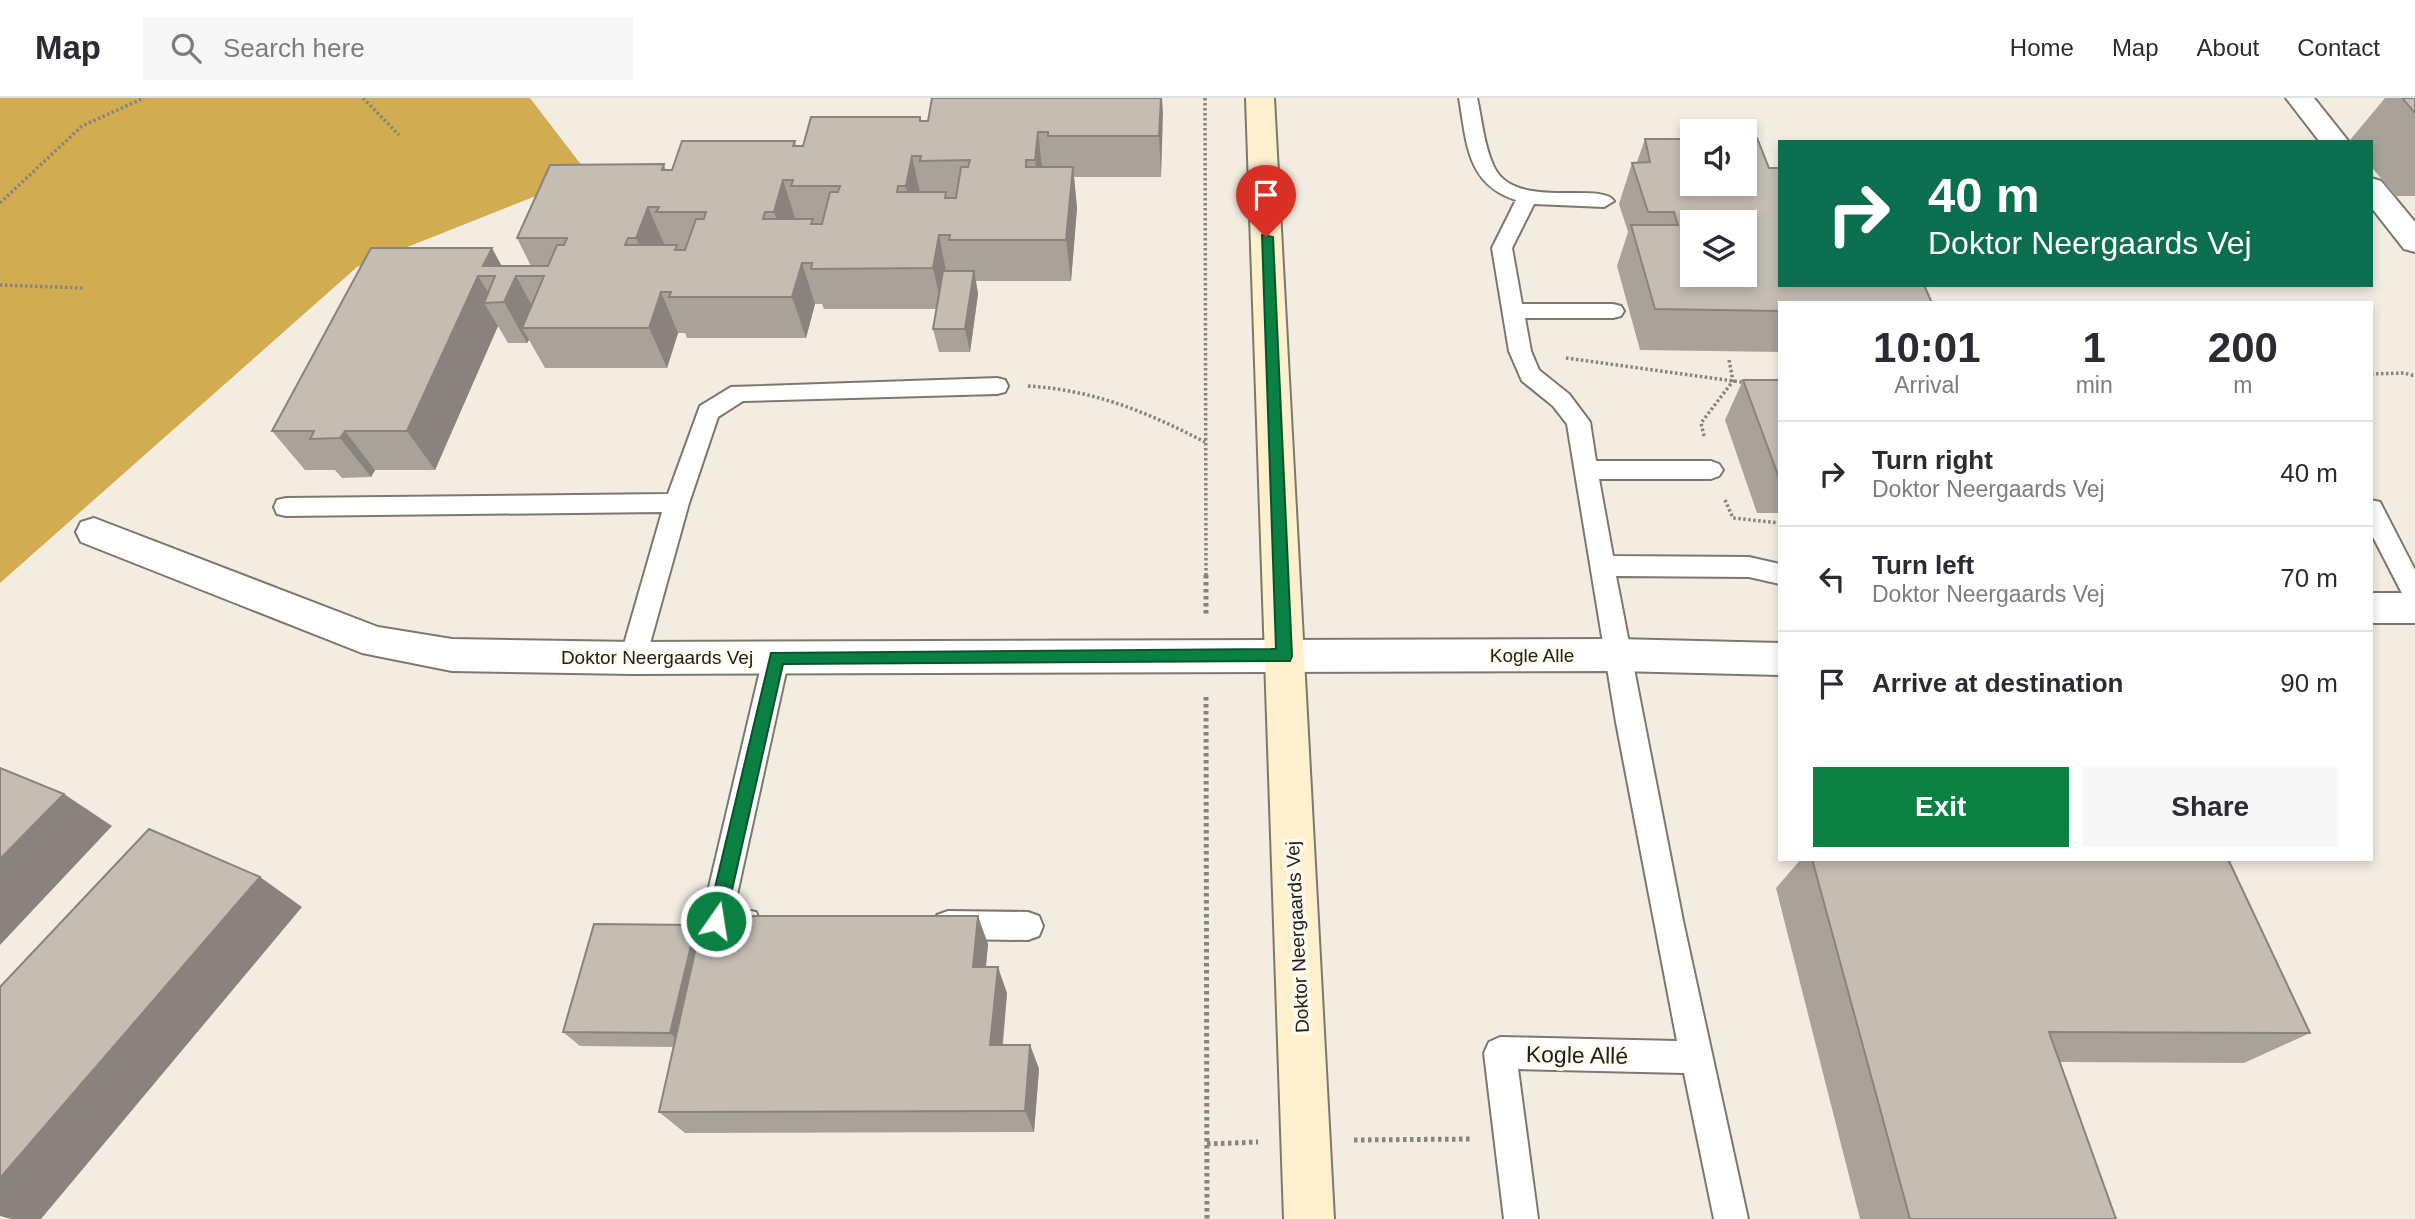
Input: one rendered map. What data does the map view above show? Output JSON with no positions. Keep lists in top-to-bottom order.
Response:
{
  "streets": {
    "street": ["Kogle Alle", "Doktor Neergaards Vej"],
    "lane": ["Kogle Allé"]
  },
  "crossings": [
    ["Kogle Alle", "Doktor Neergaards Vej"]
  ],
  "page": {
    "header": "Map",
    "search": "Search here",
    "nav": [
      "Home",
      "Map",
      "About",
      "Contact"
    ],
    "turn": ["40 m", "Doktor Neergaards Vej"],
    "eta": [
      "10:01",
      "Arrival",
      "1",
      "min",
      "200",
      "m"
    ],
    "list": [
      {
        "name": "Turn right",
        "note": "Doktor Neergaards Vej",
        "value": "40 m"
      },
      {
        "name": "Turn left",
        "note": "Doktor Neergaards Vej",
        "value": "70 m"
      },
      {
        "name": "Arrive at destination",
        "value": "90 m"
      }
    ],
    "buttons": ["Exit", "Share"]
  }
}
